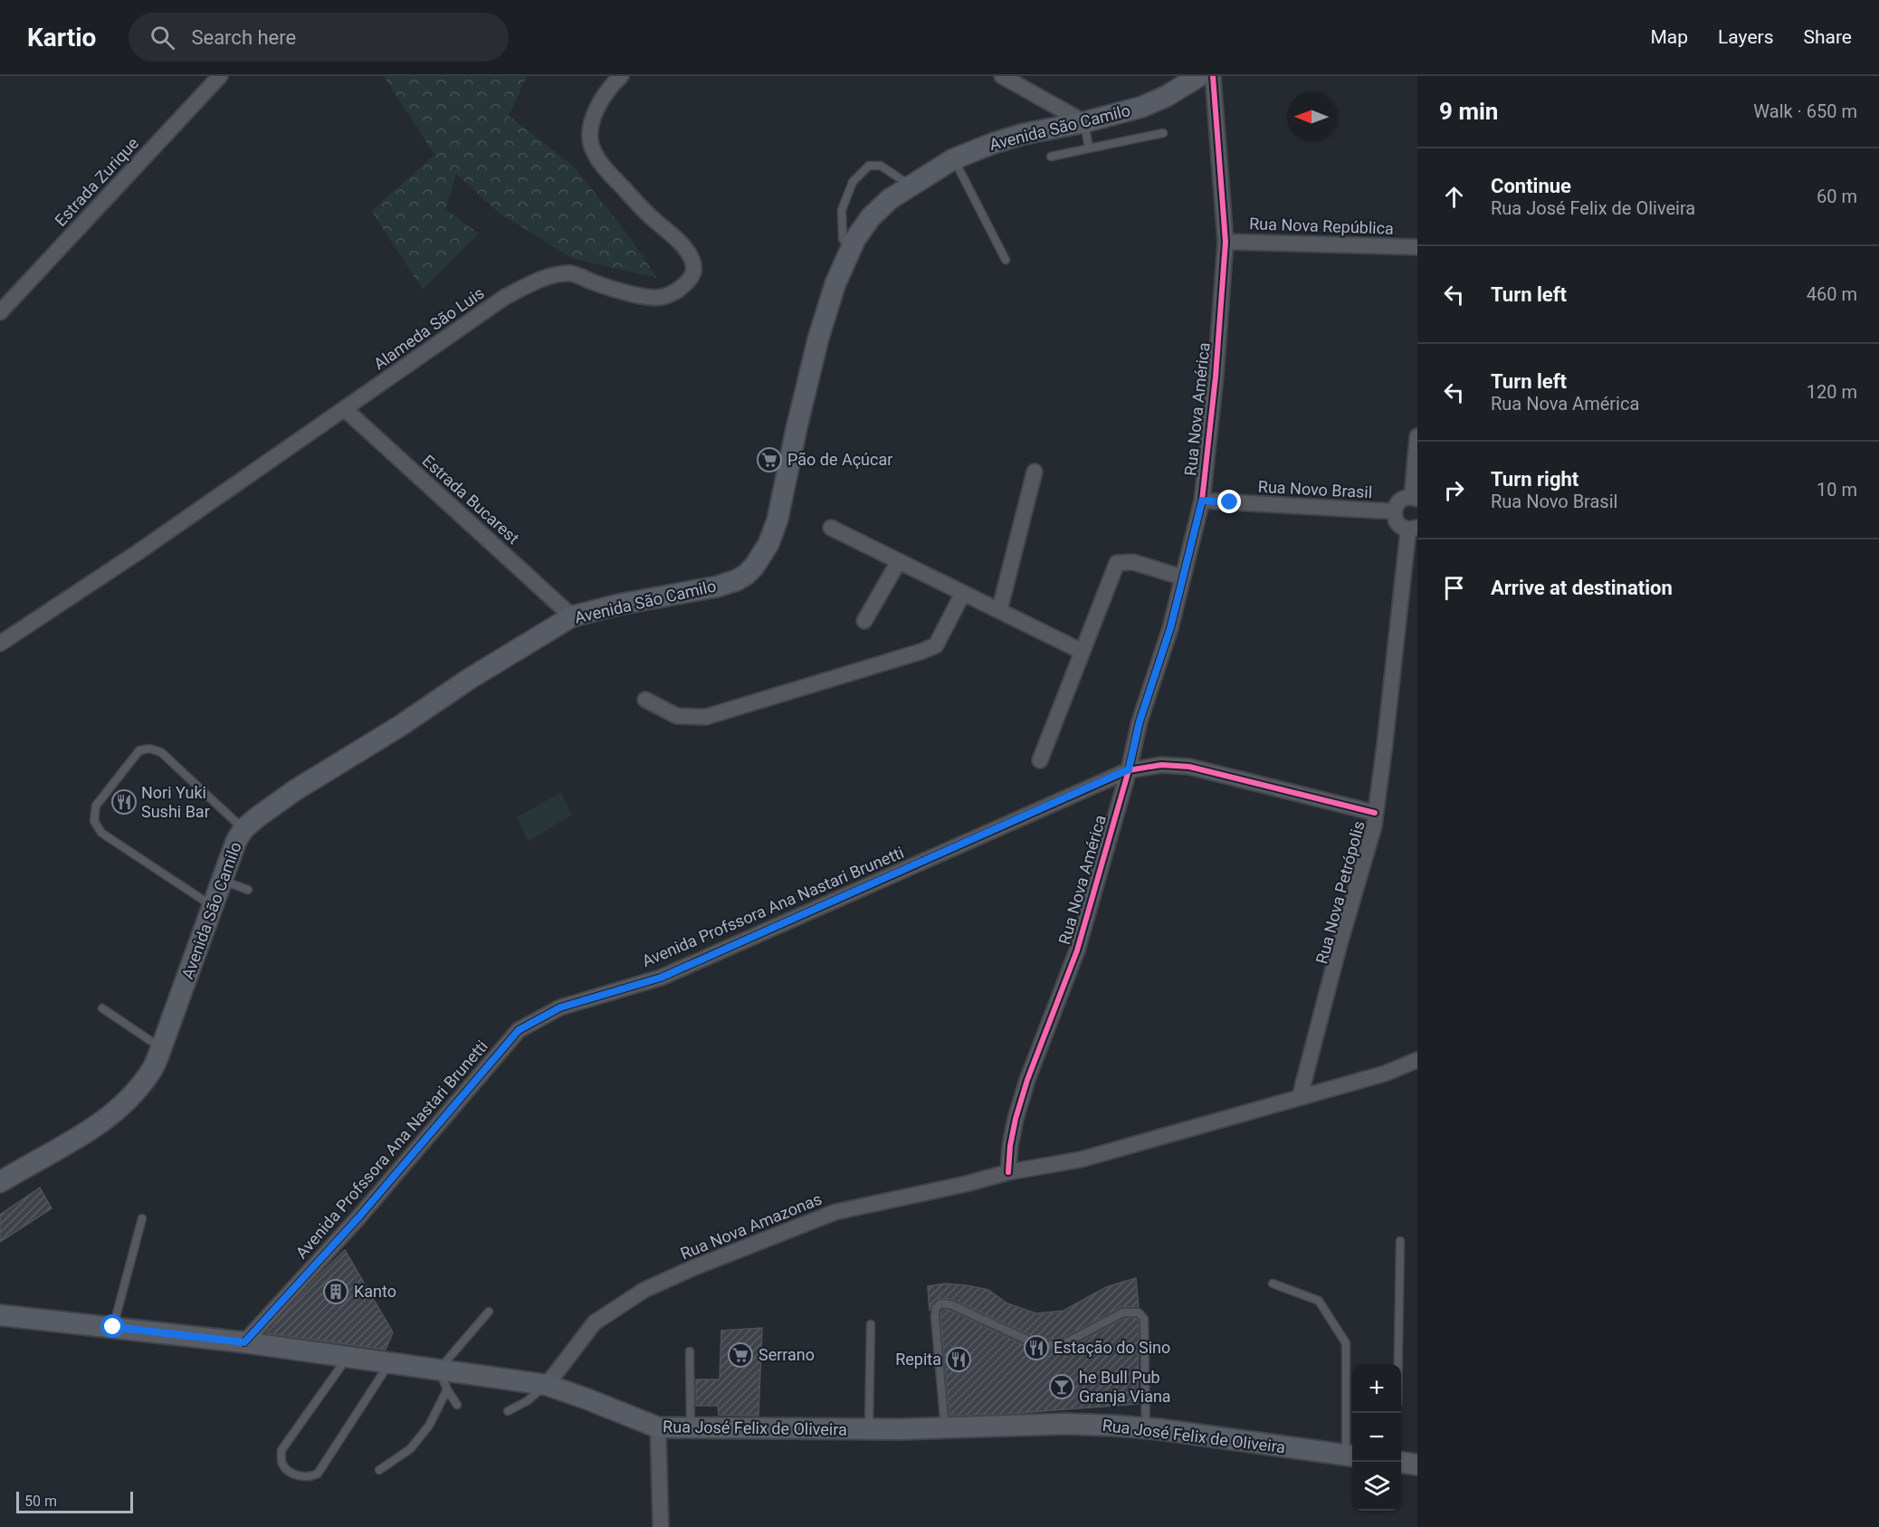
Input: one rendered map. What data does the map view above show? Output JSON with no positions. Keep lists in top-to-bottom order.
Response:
{
  "streets": {
    "main road": ["Avenida São Camilo", "Rua José Felix de Oliveira"],
    "street": [
      "Estrada Zurique",
      "Rua Nova República",
      "Alameda São Luis",
      "Rua Nova América",
      "Rua Novo Brasil",
      "Estrada Bucarest",
      "Rua Nova Petrópolis",
      "Avenida Profssora Ana Nastari Brunetti",
      "Rua Nova Amazonas"
    ]
  },
  "crossings": [
    ["Avenida São Camilo", "Estrada Bucarest"],
    ["Rua Nova República", "Rua Nova América"],
    ["Alameda São Luis", "Estrada Bucarest"],
    ["Rua Nova América", "Rua Novo Brasil"],
    ["Rua Nova América", "Avenida Profssora Ana Nastari Brunetti"],
    ["Rua Nova América", "Rua Nova Amazonas"],
    ["Rua Nova Petrópolis", "Avenida Profssora Ana Nastari Brunetti"],
    ["Avenida Profssora Ana Nastari Brunetti", "Rua José Felix de Oliveira"],
    ["Rua Nova Amazonas", "Rua José Felix de Oliveira"]
  ],
  "places": {
    "supermarket": ["Pão de Açúcar", "Serrano"],
    "restaurant": ["Nori Yuki Sushi Bar", "Estação do Sino", "Repita"],
    "building": ["Kanto"],
    "bar": ["he Bull Pub Granja Viana"]
  },
  "scale_bar": "50 m",
  "north": "left",
  "page": {
    "header": "Kartio",
    "search": "Search here",
    "nav": ["Map", "Layers", "Share"],
    "heading": ["9 min", "Walk · 650 m"],
    "list": [
      ["Continue", "Rua José Felix de Oliveira", "60 m"],
      ["Turn left", "460 m"],
      ["Turn left", "Rua Nova América", "120 m"],
      ["Turn right", "Rua Novo Brasil", "10 m"],
      "Arrive at destination"
    ],
    "map_buttons": ["+", "−"],
    "scale": "50 m"
  }
}
